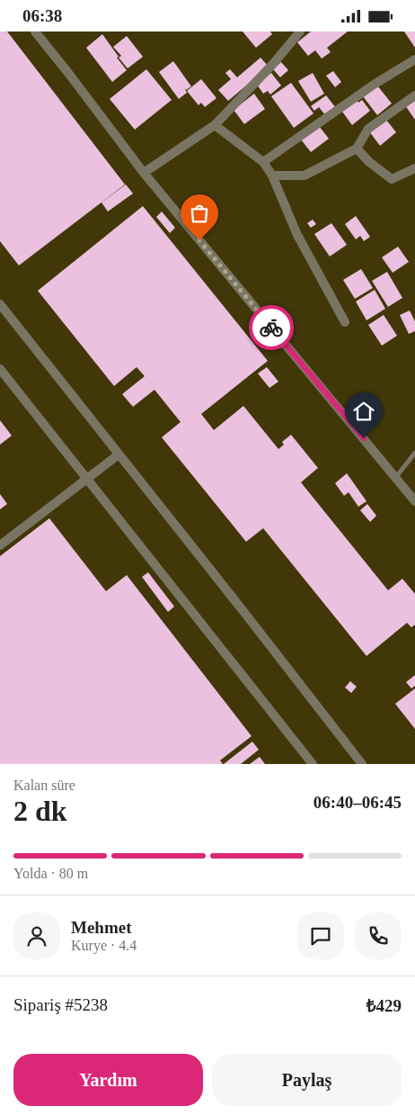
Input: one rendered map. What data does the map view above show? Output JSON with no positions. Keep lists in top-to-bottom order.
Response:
{
  "page": {
    "status": "06:38",
    "heading": ["2 dk", "Kalan süre", "06:40–06:45"],
    "panel": [
      "Mehmet",
      "Kurye · 4.4",
      "Sipariş #5238",
      "₺429"
    ],
    "bar": "Yolda · 80 m",
    "buttons": ["Yardım", "Paylaş"]
  }
}
